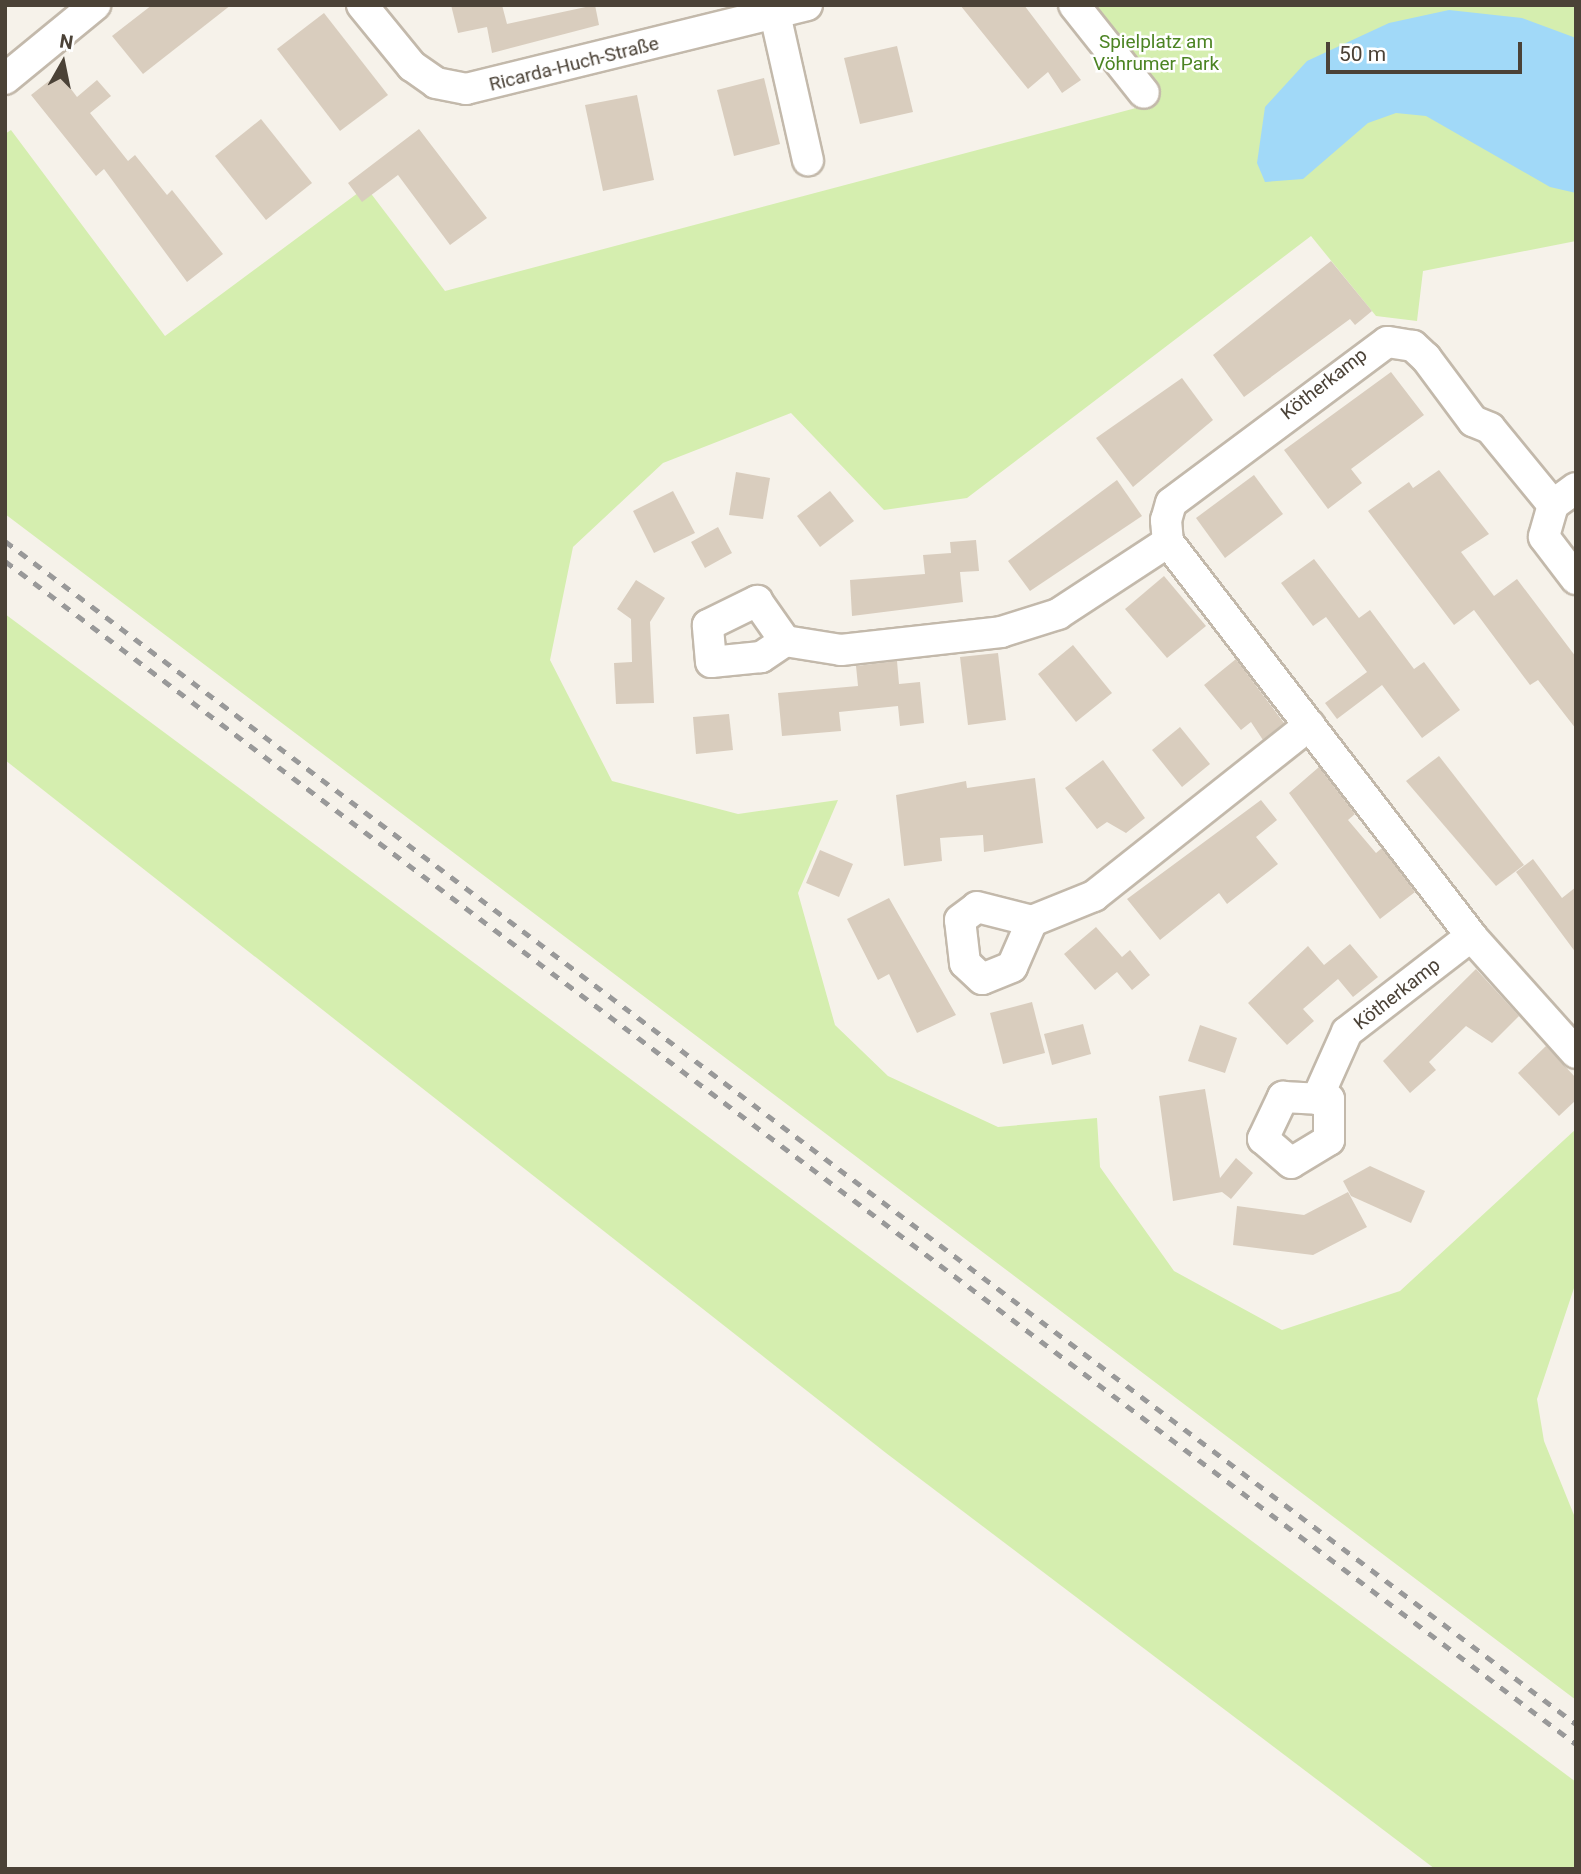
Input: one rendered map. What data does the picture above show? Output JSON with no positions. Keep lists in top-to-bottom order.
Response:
{
  "streets": {
    "street": ["Ricarda-Huch-Straße", "Kötherkamp"]
  },
  "parks": ["Spielplatz am Vöhrumer Park"],
  "scale_bar": "50 m",
  "north": "top"
}
